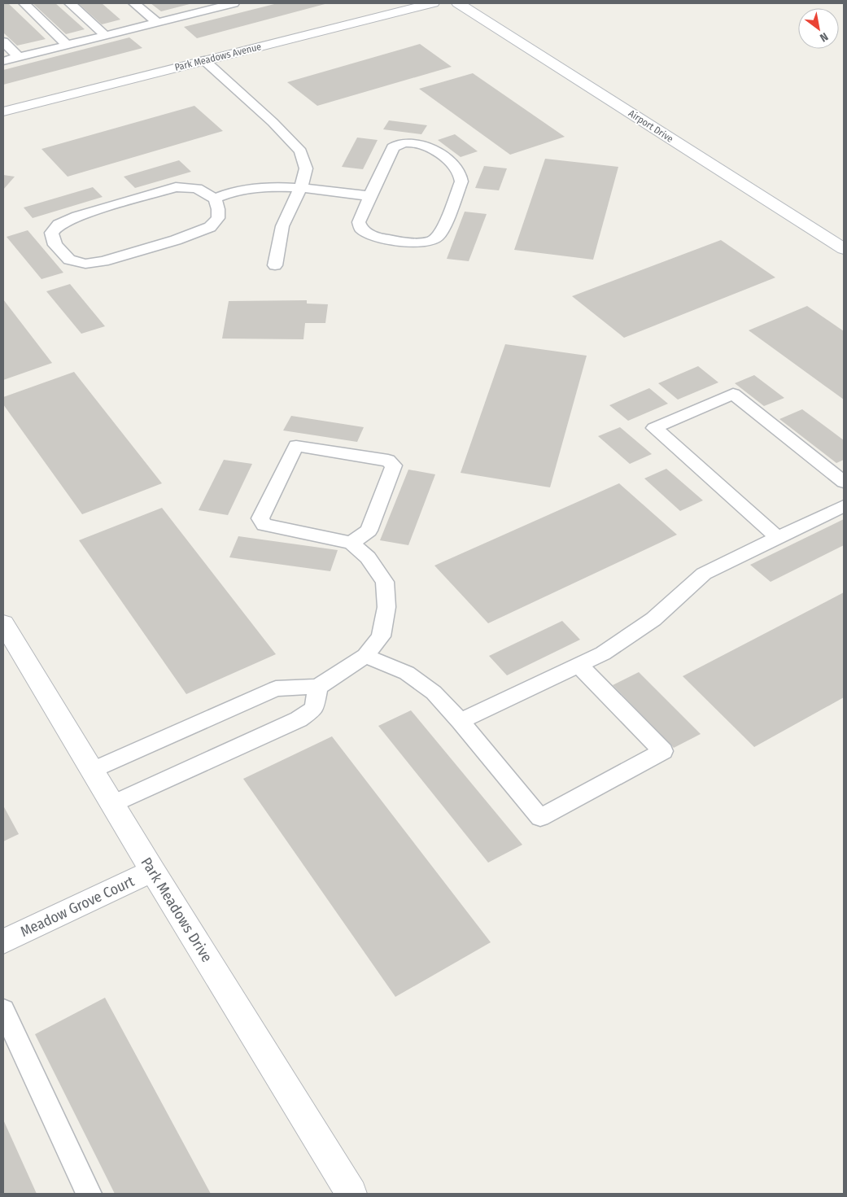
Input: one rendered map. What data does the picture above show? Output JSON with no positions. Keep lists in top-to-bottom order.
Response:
{
  "streets": {
    "street": [
      "Park Meadows Avenue",
      "Airport Drive",
      "Meadow Grove Court",
      "Park Meadows Drive"
    ]
  },
  "crossings": [
    ["Meadow Grove Court", "Park Meadows Drive"]
  ],
  "north": "bottom right"
}
